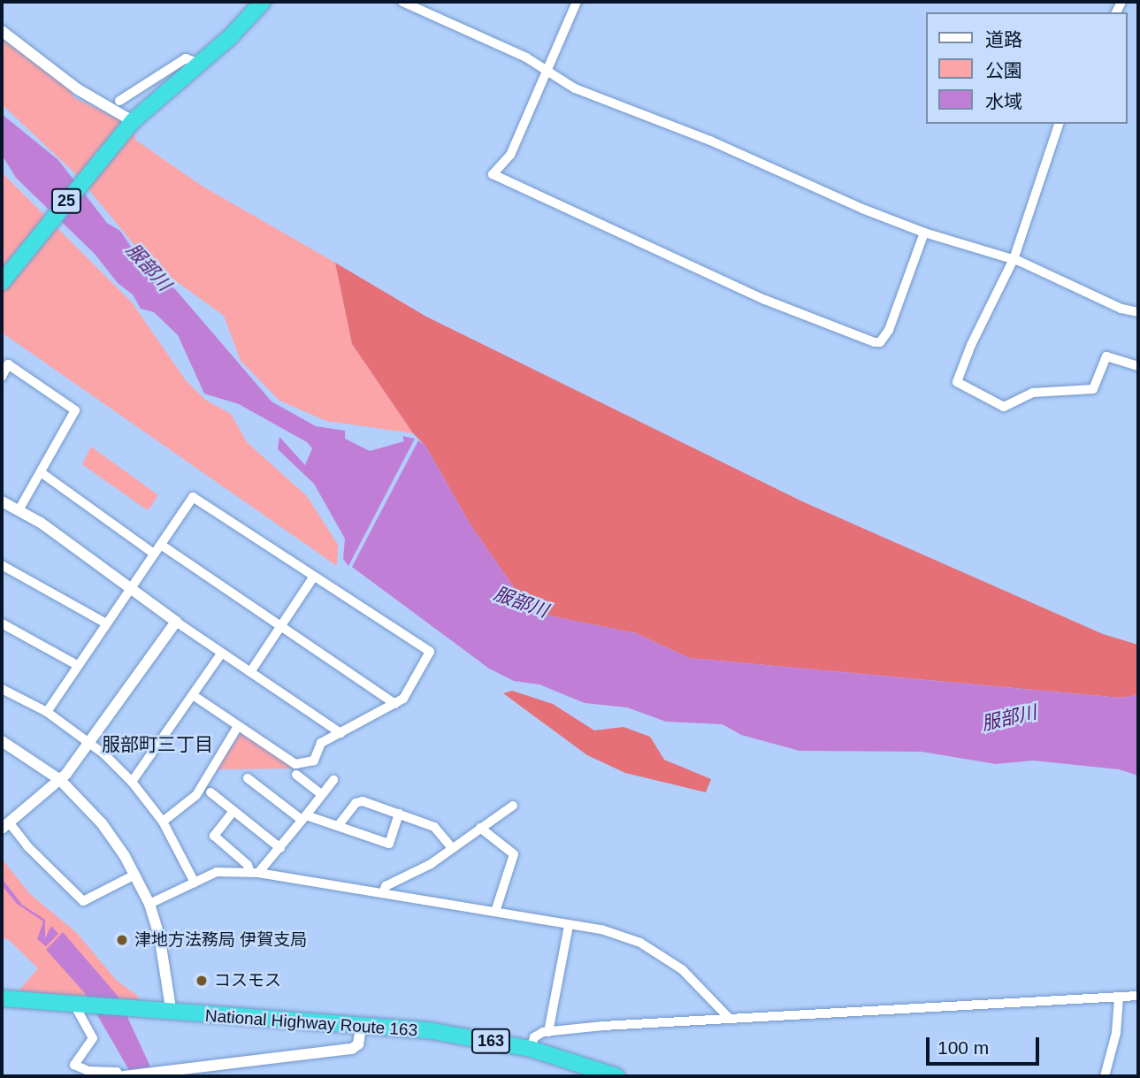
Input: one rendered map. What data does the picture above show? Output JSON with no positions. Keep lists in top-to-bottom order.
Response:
{
  "streets": {
    "highway": ["25", "National Highway Route 163", "163"]
  },
  "districts": ["服部町三丁目"],
  "water": ["服部川"],
  "places": ["津地方法務局 伊賀支局", "コスモス"],
  "legend": ["道路", "公園", "水域"],
  "scale_bar": "100 m"
}
